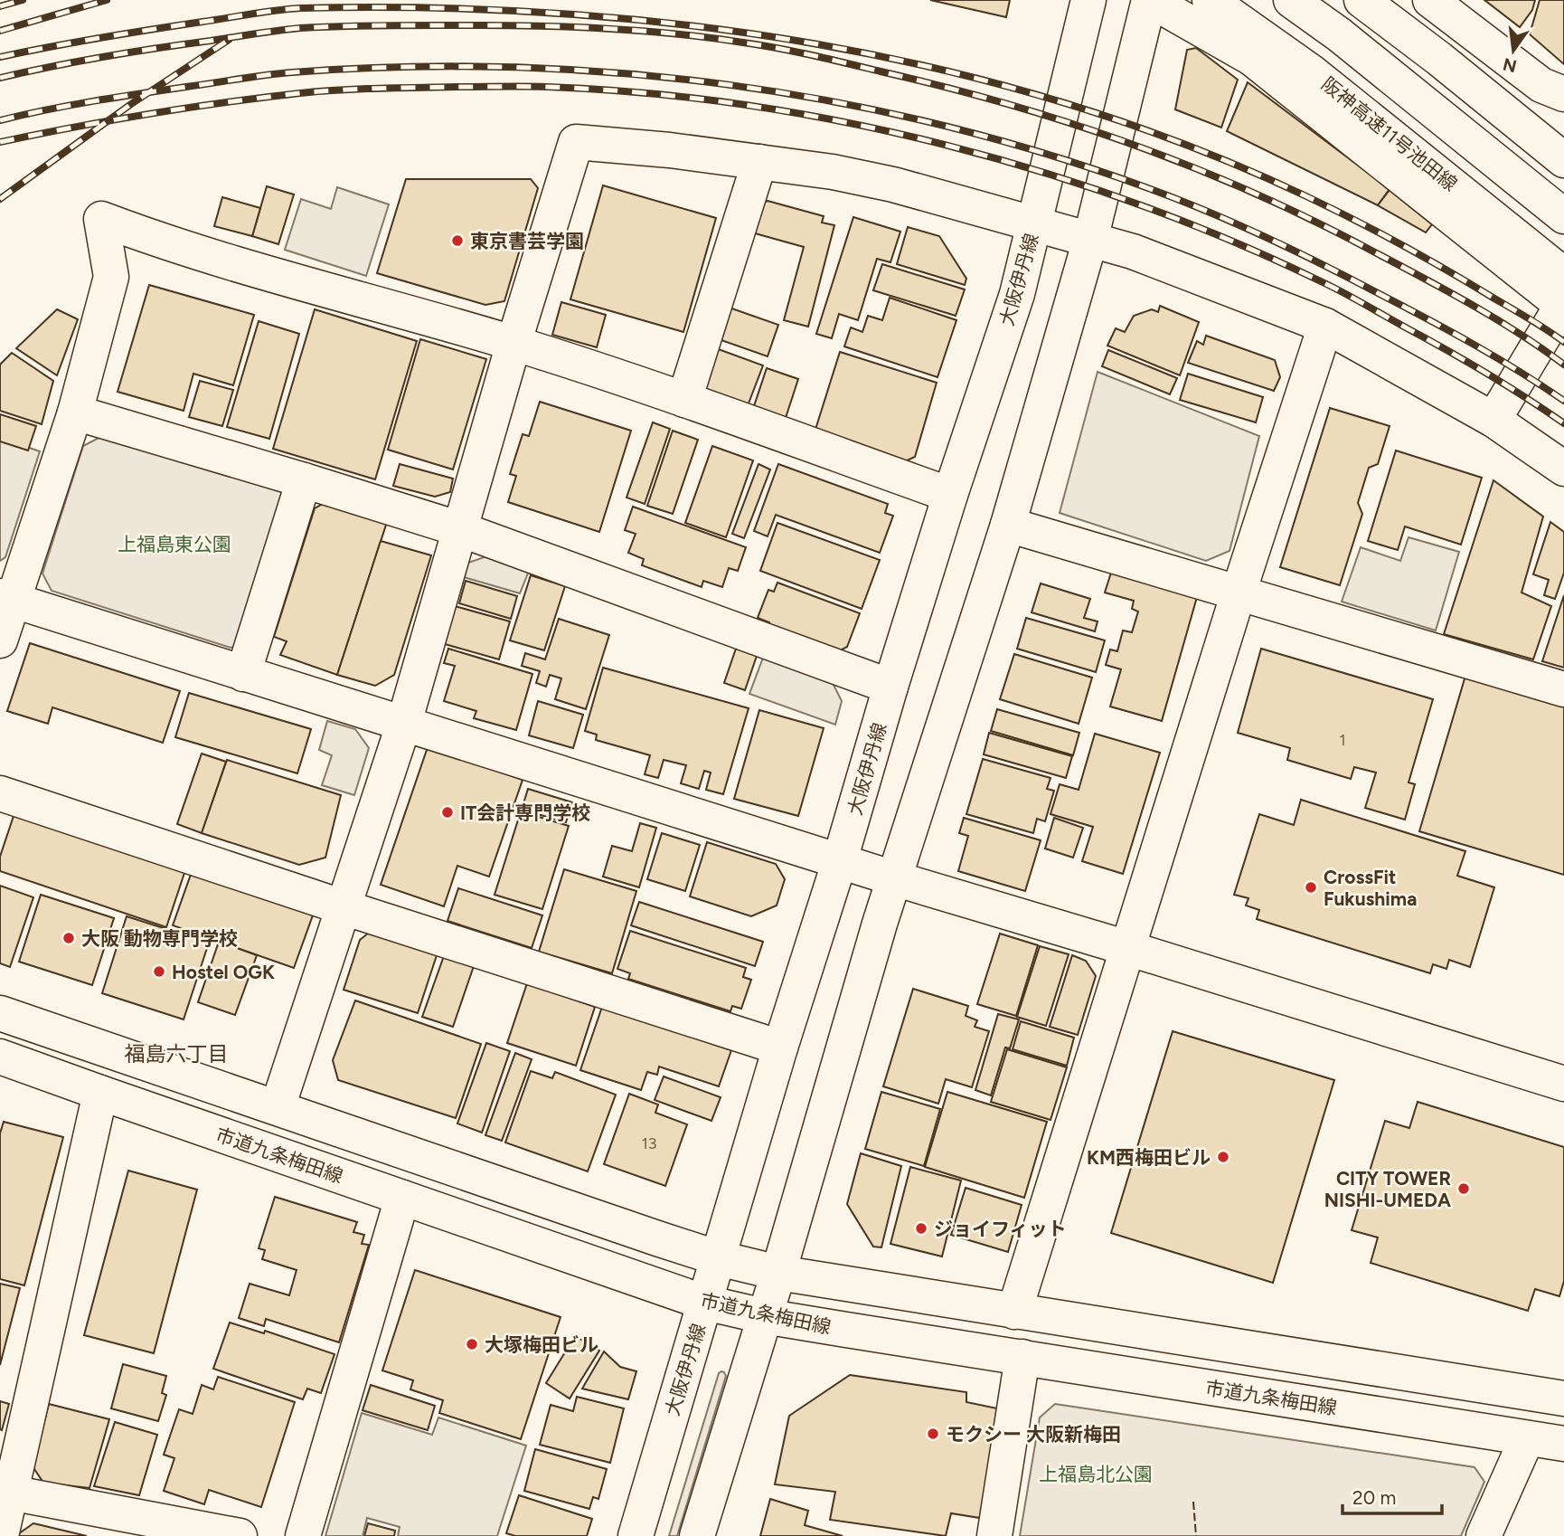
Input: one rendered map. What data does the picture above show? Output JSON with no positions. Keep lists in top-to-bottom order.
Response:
{
  "streets": {
    "main road": ["阪神高速11号池田線", "大阪伊丹線", "市道九条梅田線"]
  },
  "crossings": [
    ["大阪伊丹線", "市道九条梅田線"]
  ],
  "districts": ["福島六丁目"],
  "parks": ["上福島東公園", "上福島北公園"],
  "places": [
    "東京書芸学園",
    "IT会計専門学校",
    "CrossFit Fukushima",
    "大阪 動物専門学校",
    "Hostel OGK",
    "KM西梅田ビル",
    "CITY TOWER NISHI-UMEDA",
    "ジョイフィット",
    "大塚梅田ビル",
    "モクシー 大阪新梅田"
  ],
  "house_numbers": ["1", "13"],
  "scale_bar": "20 m",
  "north": "bottom"
}
